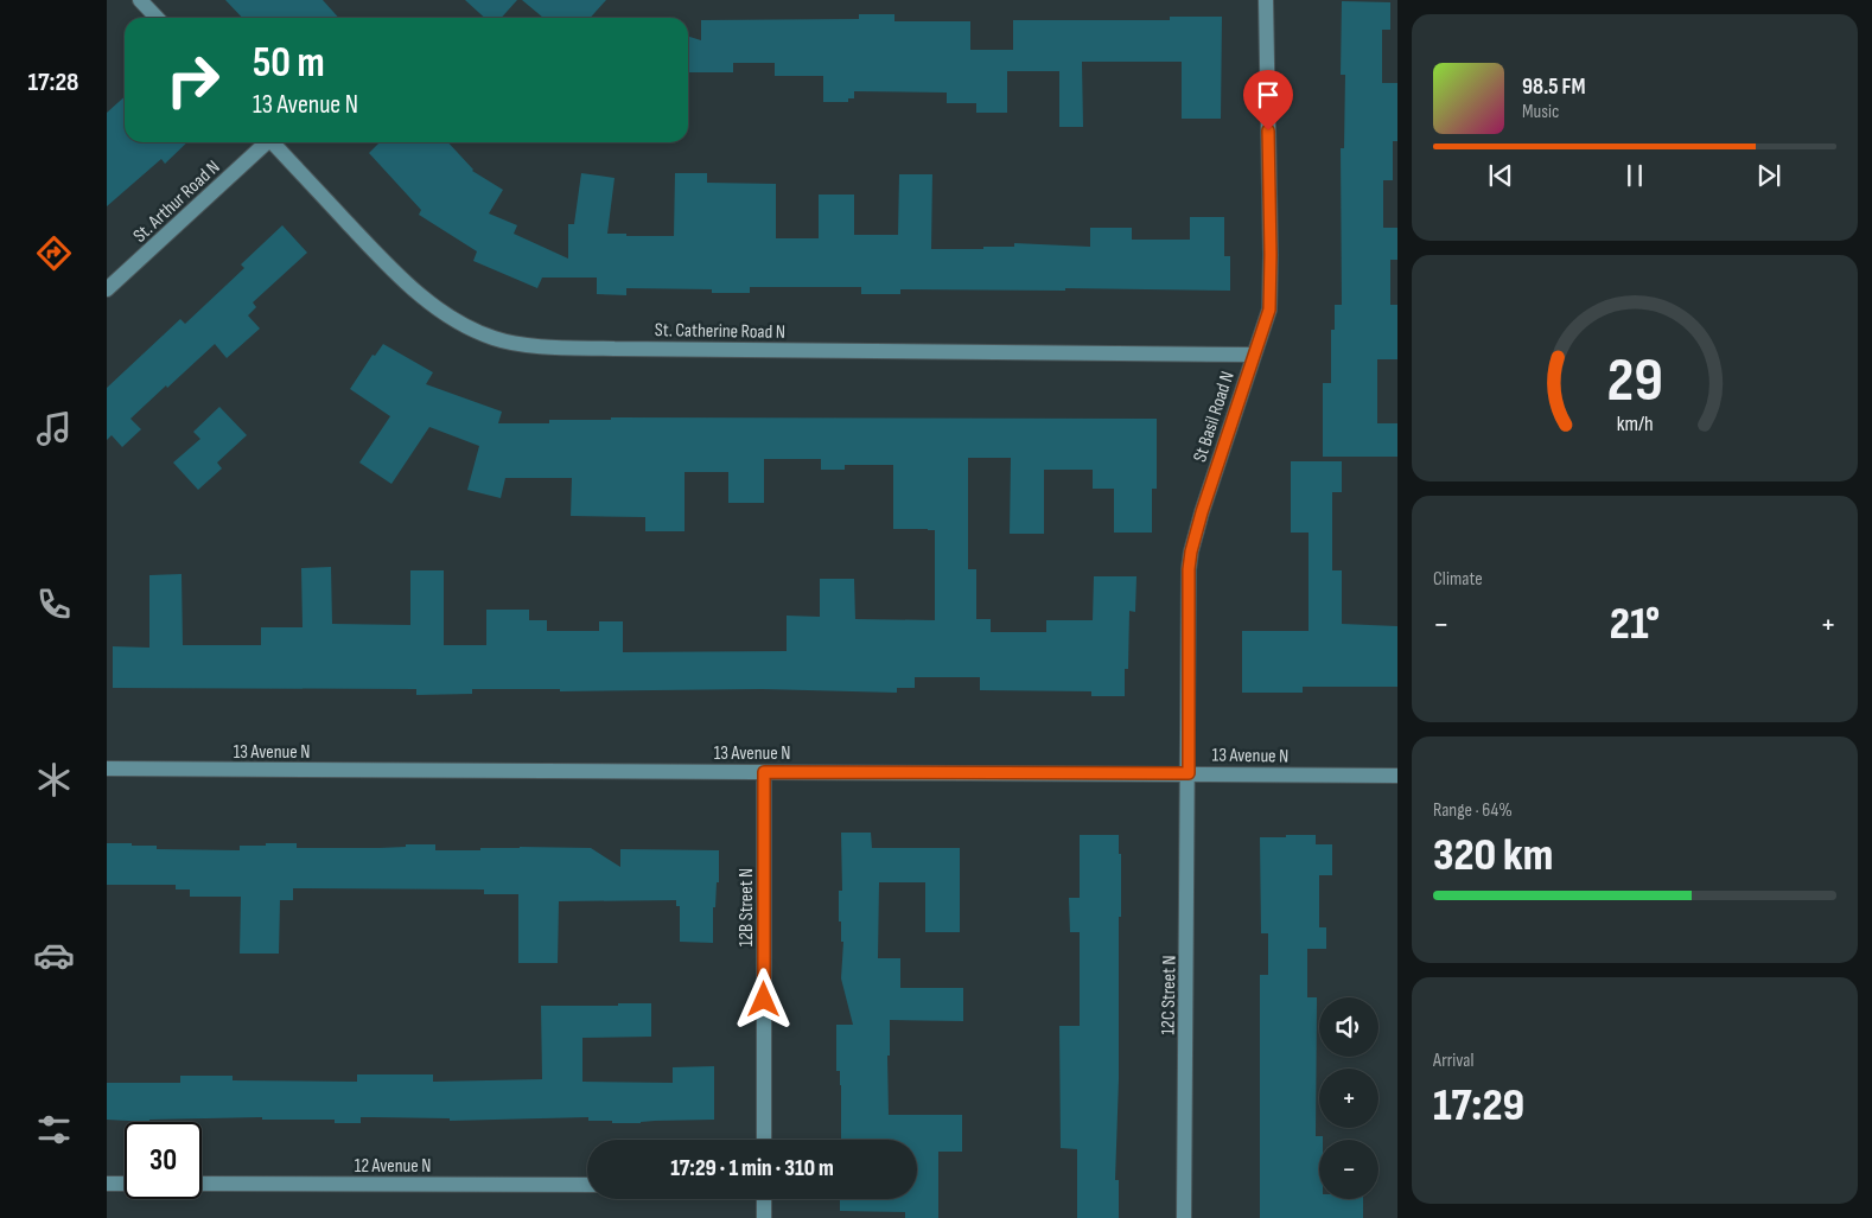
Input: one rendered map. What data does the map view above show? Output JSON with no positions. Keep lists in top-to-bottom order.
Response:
{
  "streets": {
    "street": [
      "St. Arthur Road N",
      "St. Catherine Road N",
      "St Basil Road N",
      "13 Avenue N",
      "12B Street N",
      "12C Street N",
      "12 Avenue N"
    ]
  },
  "crossings": [
    ["St. Catherine Road N", "St Basil Road N"],
    ["St Basil Road N", "13 Avenue N"],
    ["St Basil Road N", "12C Street N"],
    ["13 Avenue N", "12B Street N"],
    ["13 Avenue N", "12C Street N"]
  ],
  "page": {
    "tabs": "17:28",
    "turn": ["50 m", "13 Avenue N"],
    "song": ["98.5 FM", "Music"],
    "tile": [
      "Climate",
      ["Range · 64%", "320 km"],
      ["Arrival", "17:29"]
    ],
    "heat": ["−", "21°", "+"],
    "map_buttons": ["+", "−"],
    "limit": "30",
    "trip": "17:29 · 1 min · 310 m",
    "gauge": ["29", "km/h"]
  }
}
